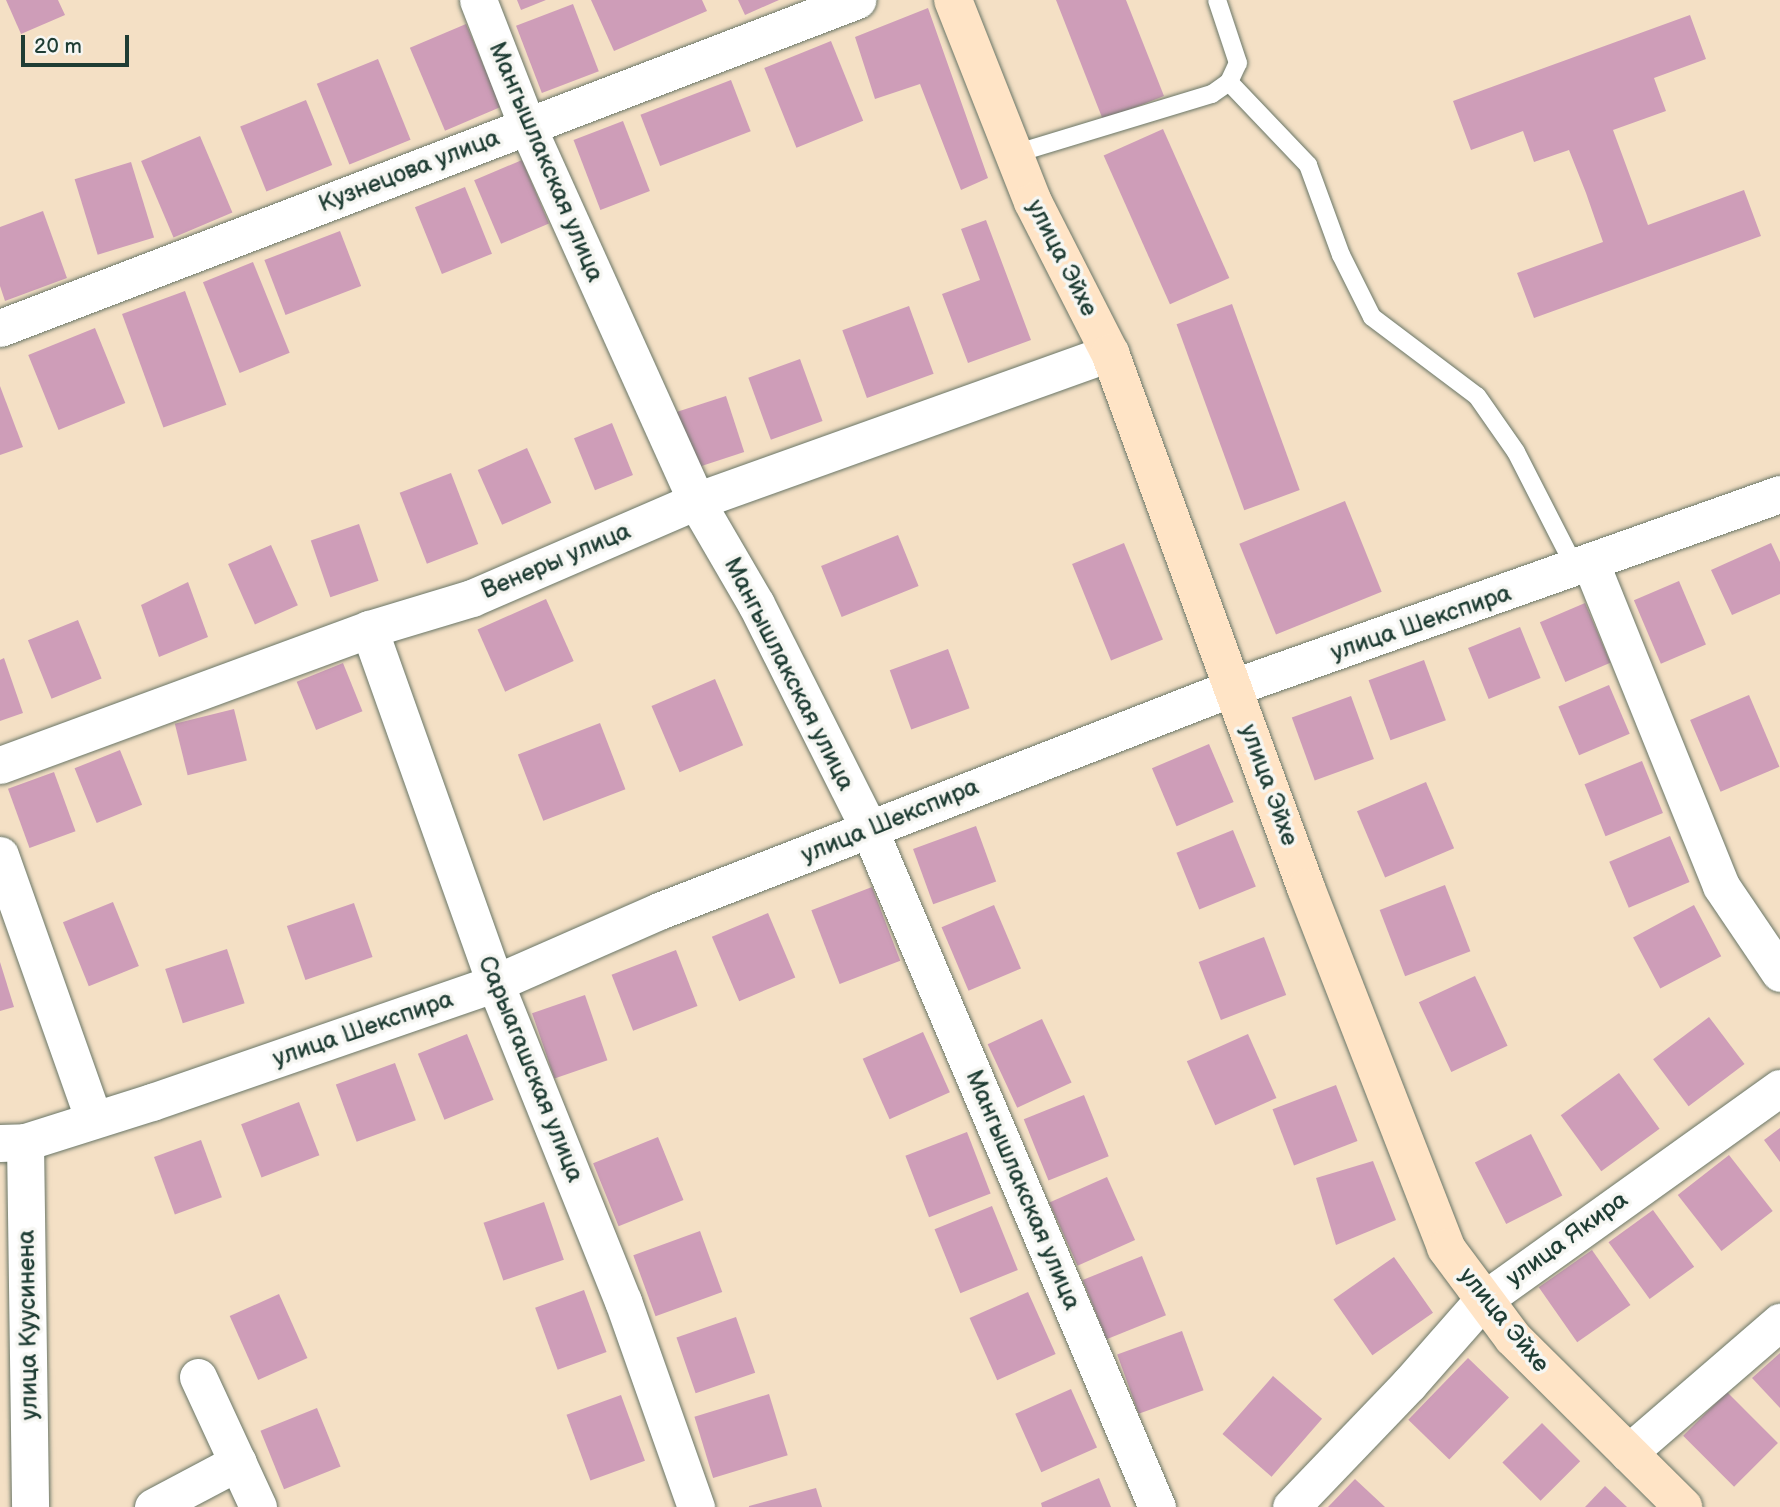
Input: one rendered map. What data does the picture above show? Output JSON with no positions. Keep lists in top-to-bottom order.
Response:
{
  "streets": {
    "street": [
      "Мангышлакская улица",
      "Кузнецова улица",
      "улица Эйхе",
      "Венеры улица",
      "улица Шекспира",
      "Сарыагашская улица",
      "улица Якира",
      "улица Куусинена"
    ]
  },
  "crossings": [
    ["Мангышлакская улица", "Кузнецова улица"],
    ["Мангышлакская улица", "Венеры улица"],
    ["Мангышлакская улица", "улица Шекспира"],
    ["улица Эйхе", "Венеры улица"],
    ["улица Эйхе", "улица Шекспира"],
    ["улица Эйхе", "улица Якира"],
    ["Венеры улица", "Сарыагашская улица"],
    ["улица Шекспира", "Сарыагашская улица"],
    ["улица Шекспира", "улица Куусинена"]
  ],
  "scale_bar": "20 m"
}
